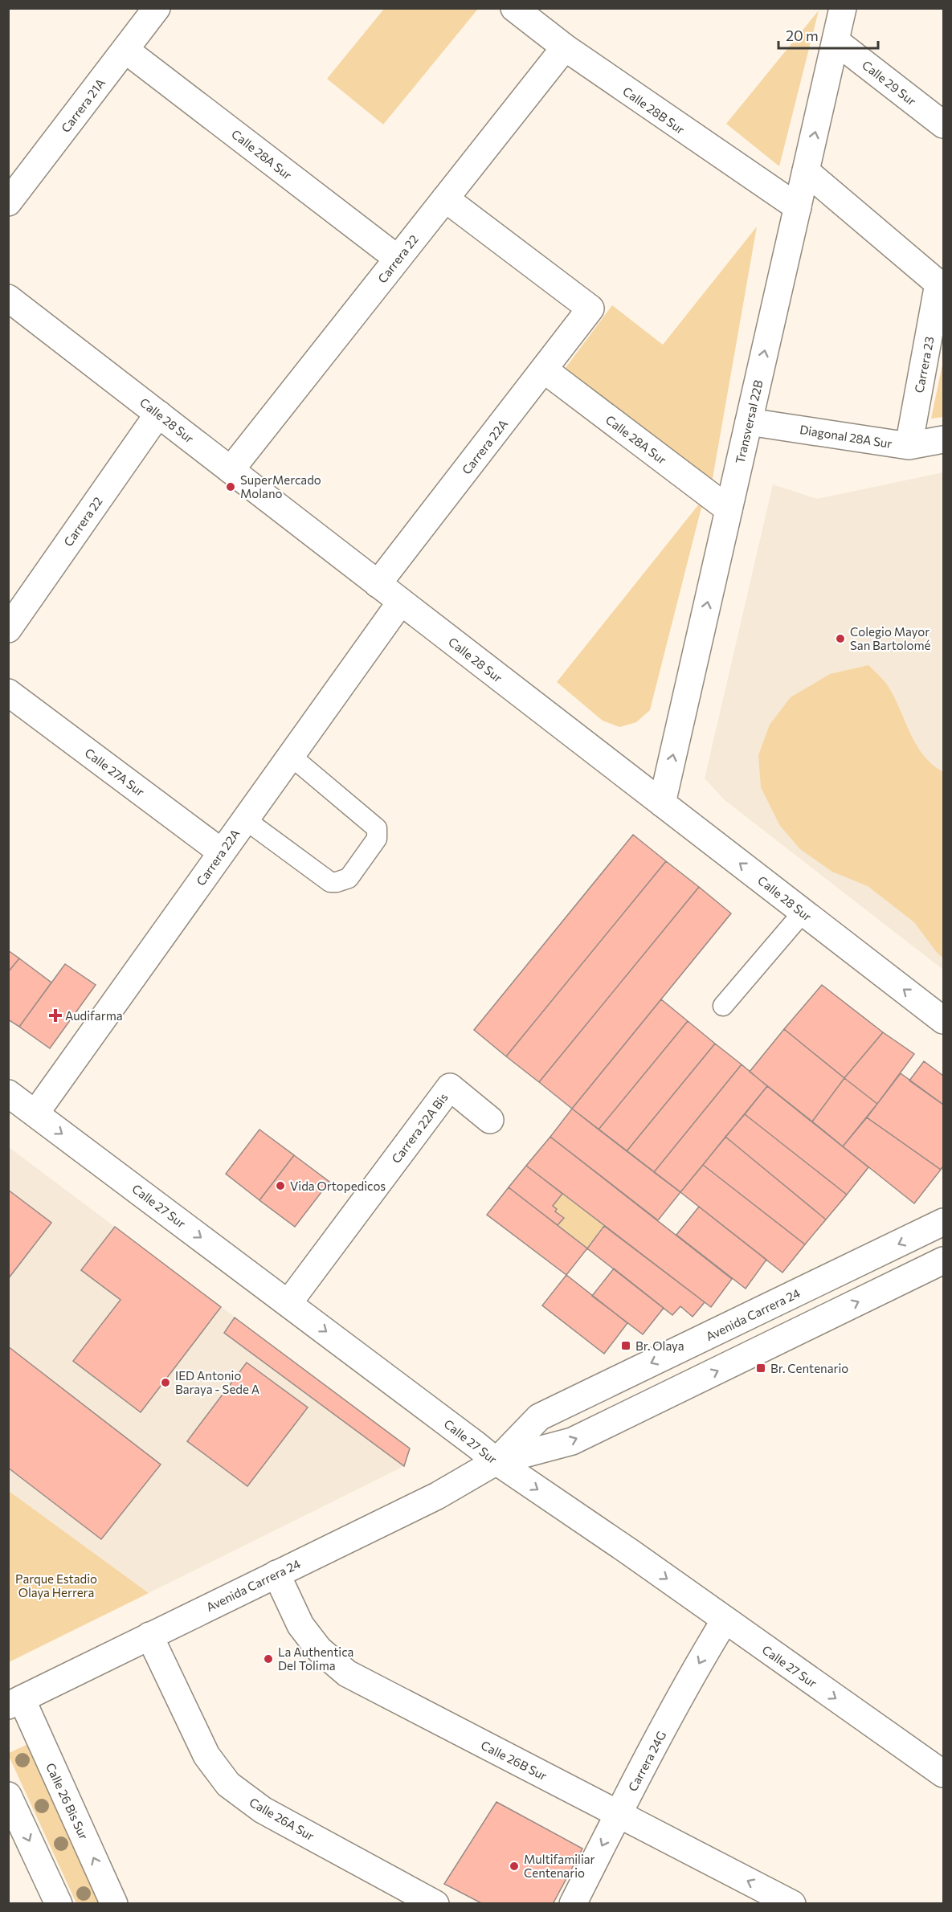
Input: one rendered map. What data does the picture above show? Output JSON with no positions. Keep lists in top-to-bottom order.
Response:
{
  "streets": {
    "street": [
      "Calle 29 Sur",
      "Carrera 21A",
      "Calle 28B Sur",
      "Calle 28A Sur",
      "Carrera 22",
      "Carrera 23",
      "Calle 28 Sur",
      "Transversal 22B",
      "Diagonal 28A Sur",
      "Carrera 22A",
      "Calle 27A Sur",
      "Carrera 22A Bis",
      "Calle 27 Sur",
      "Avenida Carrera 24",
      "Calle 26B Sur",
      "Carrera 24G",
      "Calle 26 Bis Sur",
      "Calle 26A Sur"
    ]
  },
  "crossings": [
    ["Calle 29 Sur", "Transversal 22B"],
    ["Carrera 21A", "Calle 28A Sur"],
    ["Calle 28B Sur", "Carrera 22"],
    ["Calle 28B Sur", "Transversal 22B"],
    ["Calle 28A Sur", "Carrera 22"],
    ["Calle 28A Sur", "Transversal 22B"],
    ["Calle 28A Sur", "Carrera 22A"],
    ["Carrera 22", "Calle 28 Sur"],
    ["Carrera 22", "Carrera 22A"],
    ["Carrera 23", "Diagonal 28A Sur"],
    ["Calle 28 Sur", "Transversal 22B"],
    ["Calle 28 Sur", "Carrera 22A"],
    ["Transversal 22B", "Diagonal 28A Sur"],
    ["Carrera 22A", "Calle 27A Sur"],
    ["Carrera 22A", "Calle 27 Sur"],
    ["Carrera 22A Bis", "Calle 27 Sur"],
    ["Calle 27 Sur", "Avenida Carrera 24"],
    ["Calle 27 Sur", "Carrera 24G"],
    ["Avenida Carrera 24", "Calle 26B Sur"],
    ["Avenida Carrera 24", "Calle 26 Bis Sur"],
    ["Avenida Carrera 24", "Calle 26A Sur"],
    ["Calle 26B Sur", "Carrera 24G"]
  ],
  "one_way": ["Transversal 22B", "Calle 27 Sur", "Carrera 24G"],
  "parks": ["Parque Estadio Olaya Herrera"],
  "places": {
    "other": [
      "SuperMercado Molano",
      "Colegio Mayor San Bartolomé",
      "Vida Ortopedicos",
      "IED Antonio Baraya - Sede A",
      "La Authentica Del Tolima",
      "Multifamiliar Centenario"
    ],
    "health": ["Audifarma"],
    "transit": ["Br. Olaya", "Br. Centenario"]
  },
  "scale_bar": "20 m"
}
